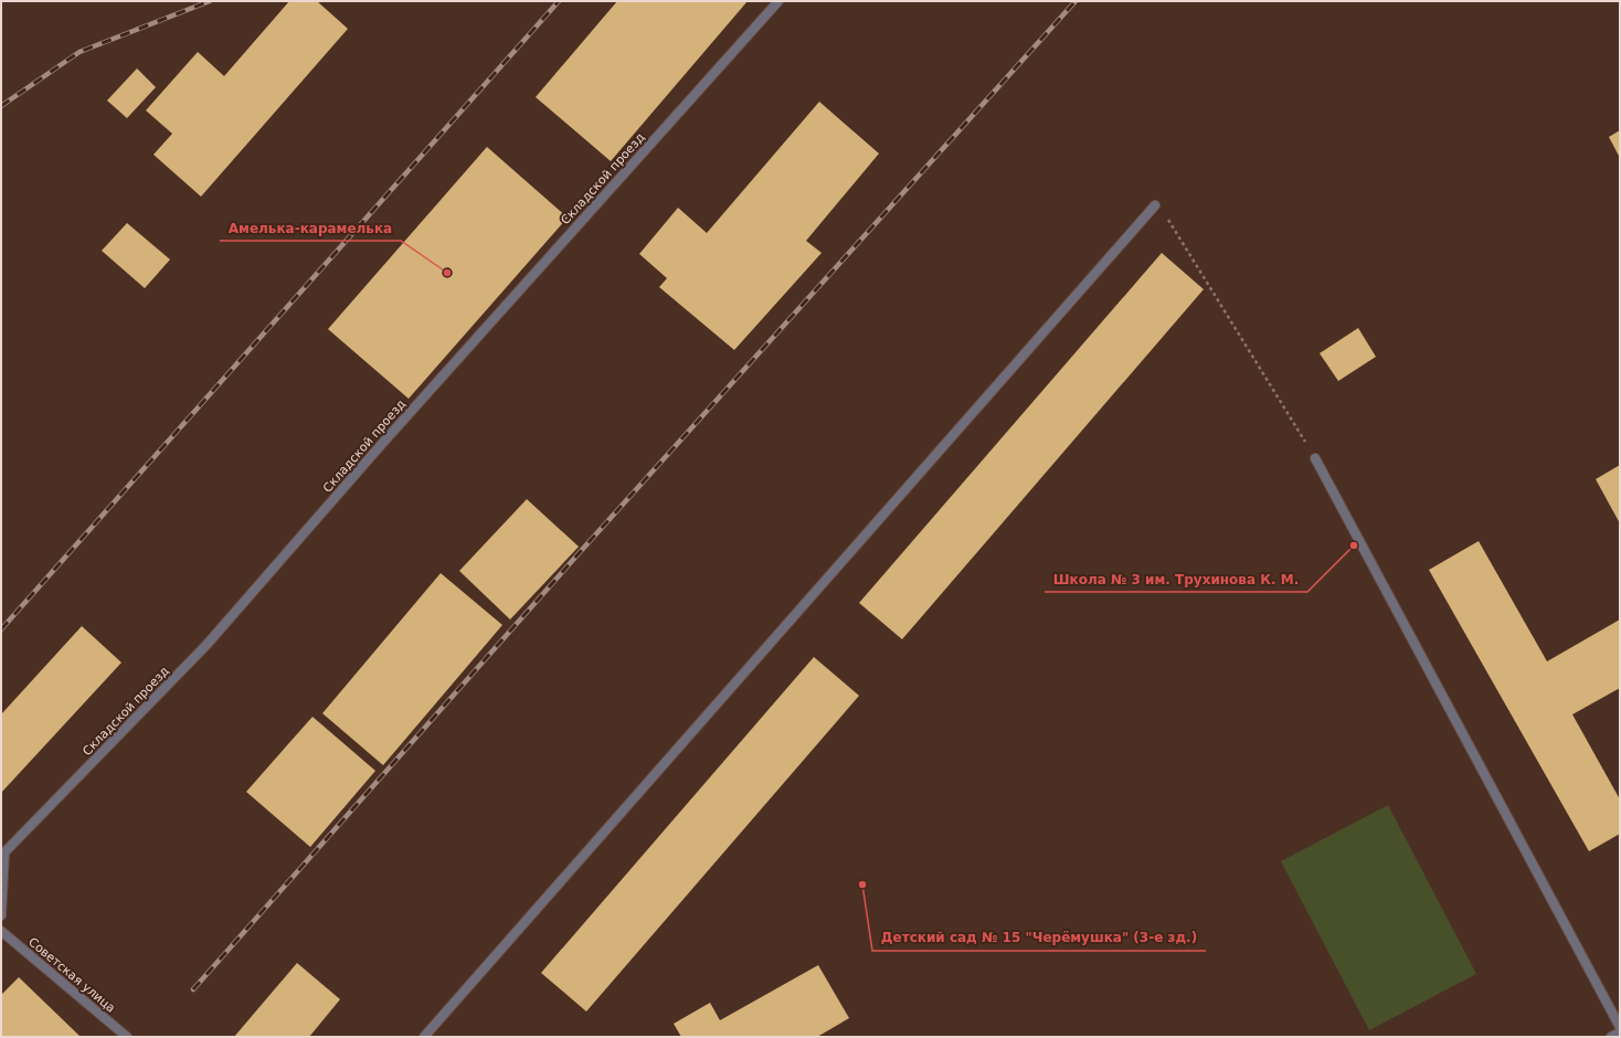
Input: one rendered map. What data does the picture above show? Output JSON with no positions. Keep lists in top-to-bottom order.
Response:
{
  "streets": {
    "street": ["Складской проезд", "Советская улица"]
  },
  "places": ["Амелька-карамелька", "Школа № 3 им. Трухинова К. М.", "Детский сад № 15 \"Черёмушка\" (3-е зд.)"]
}
